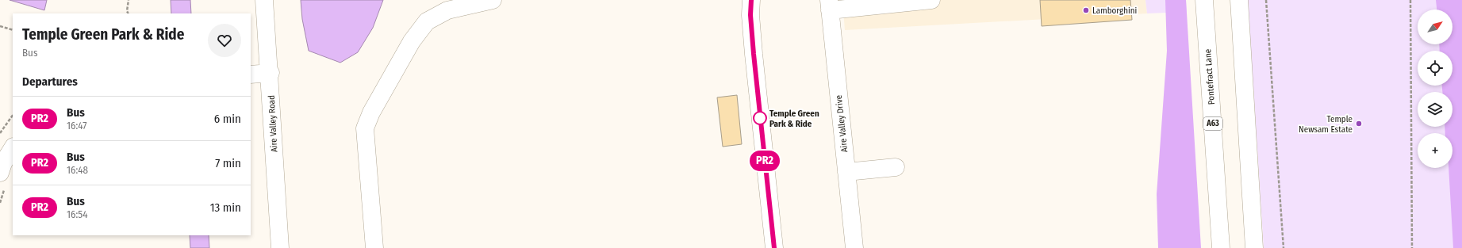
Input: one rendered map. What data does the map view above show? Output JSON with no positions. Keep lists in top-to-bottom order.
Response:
{
  "streets": {
    "main road": [
      "Pontefract Lane",
      "Aire Valley Road",
      "Aire Valley Drive",
      "A63"
    ]
  },
  "places": ["Lamborghini", "Temple Green Park & Ride", "Temple Newsam Estate"],
  "lines": ["bus line PR2"],
  "north": "top right",
  "page": {
    "on_map": "PR2",
    "map_buttons": "+",
    "heading": [
      ["Temple Green Park & Ride", "Bus"],
      "Departures"
    ],
    "list": [
      {
        "mark": "PR2",
        "name": "Bus",
        "note": "16:47",
        "value": "6 min"
      },
      {
        "mark": "PR2",
        "name": "Bus",
        "note": "16:48",
        "value": "7 min"
      },
      {
        "mark": "PR2",
        "name": "Bus",
        "note": "16:54",
        "value": "13 min"
      }
    ]
  }
}
